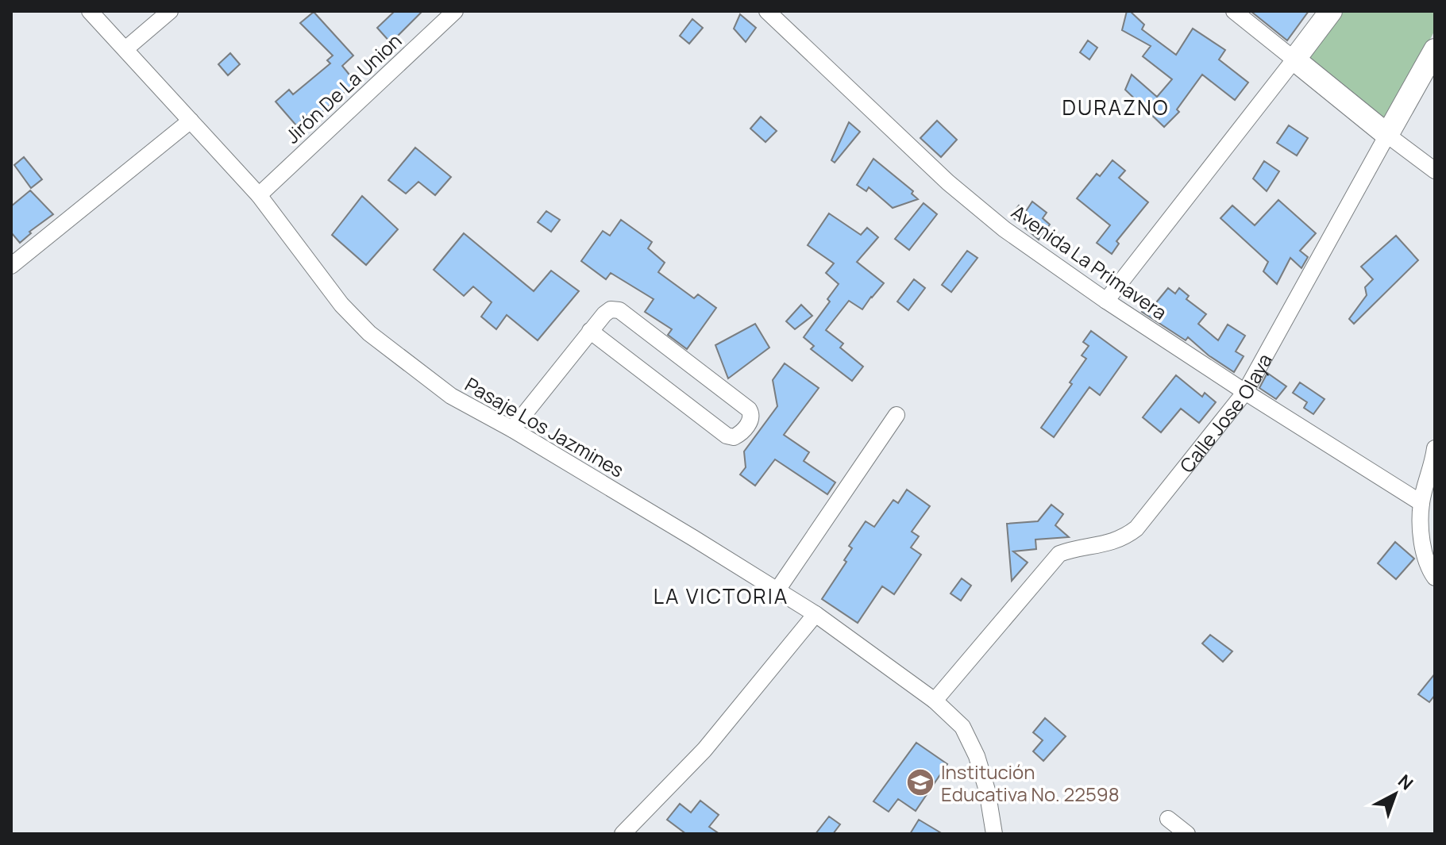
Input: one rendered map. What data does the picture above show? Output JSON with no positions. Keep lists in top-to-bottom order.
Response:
{
  "streets": {
    "main road": ["Calle Jose Olaya"],
    "street": ["Jirón De La Union", "Avenida La Primavera", "Pasaje Los Jazmines"]
  },
  "crossings": [
    ["Jirón De La Union", "Pasaje Los Jazmines"],
    ["Avenida La Primavera", "Calle Jose Olaya"],
    ["Calle Jose Olaya", "Pasaje Los Jazmines"]
  ],
  "districts": ["DURAZNO", "LA VICTORIA"],
  "places": {
    "school or university": ["Institución Educativa No. 22598"]
  },
  "north": "top right"
}
